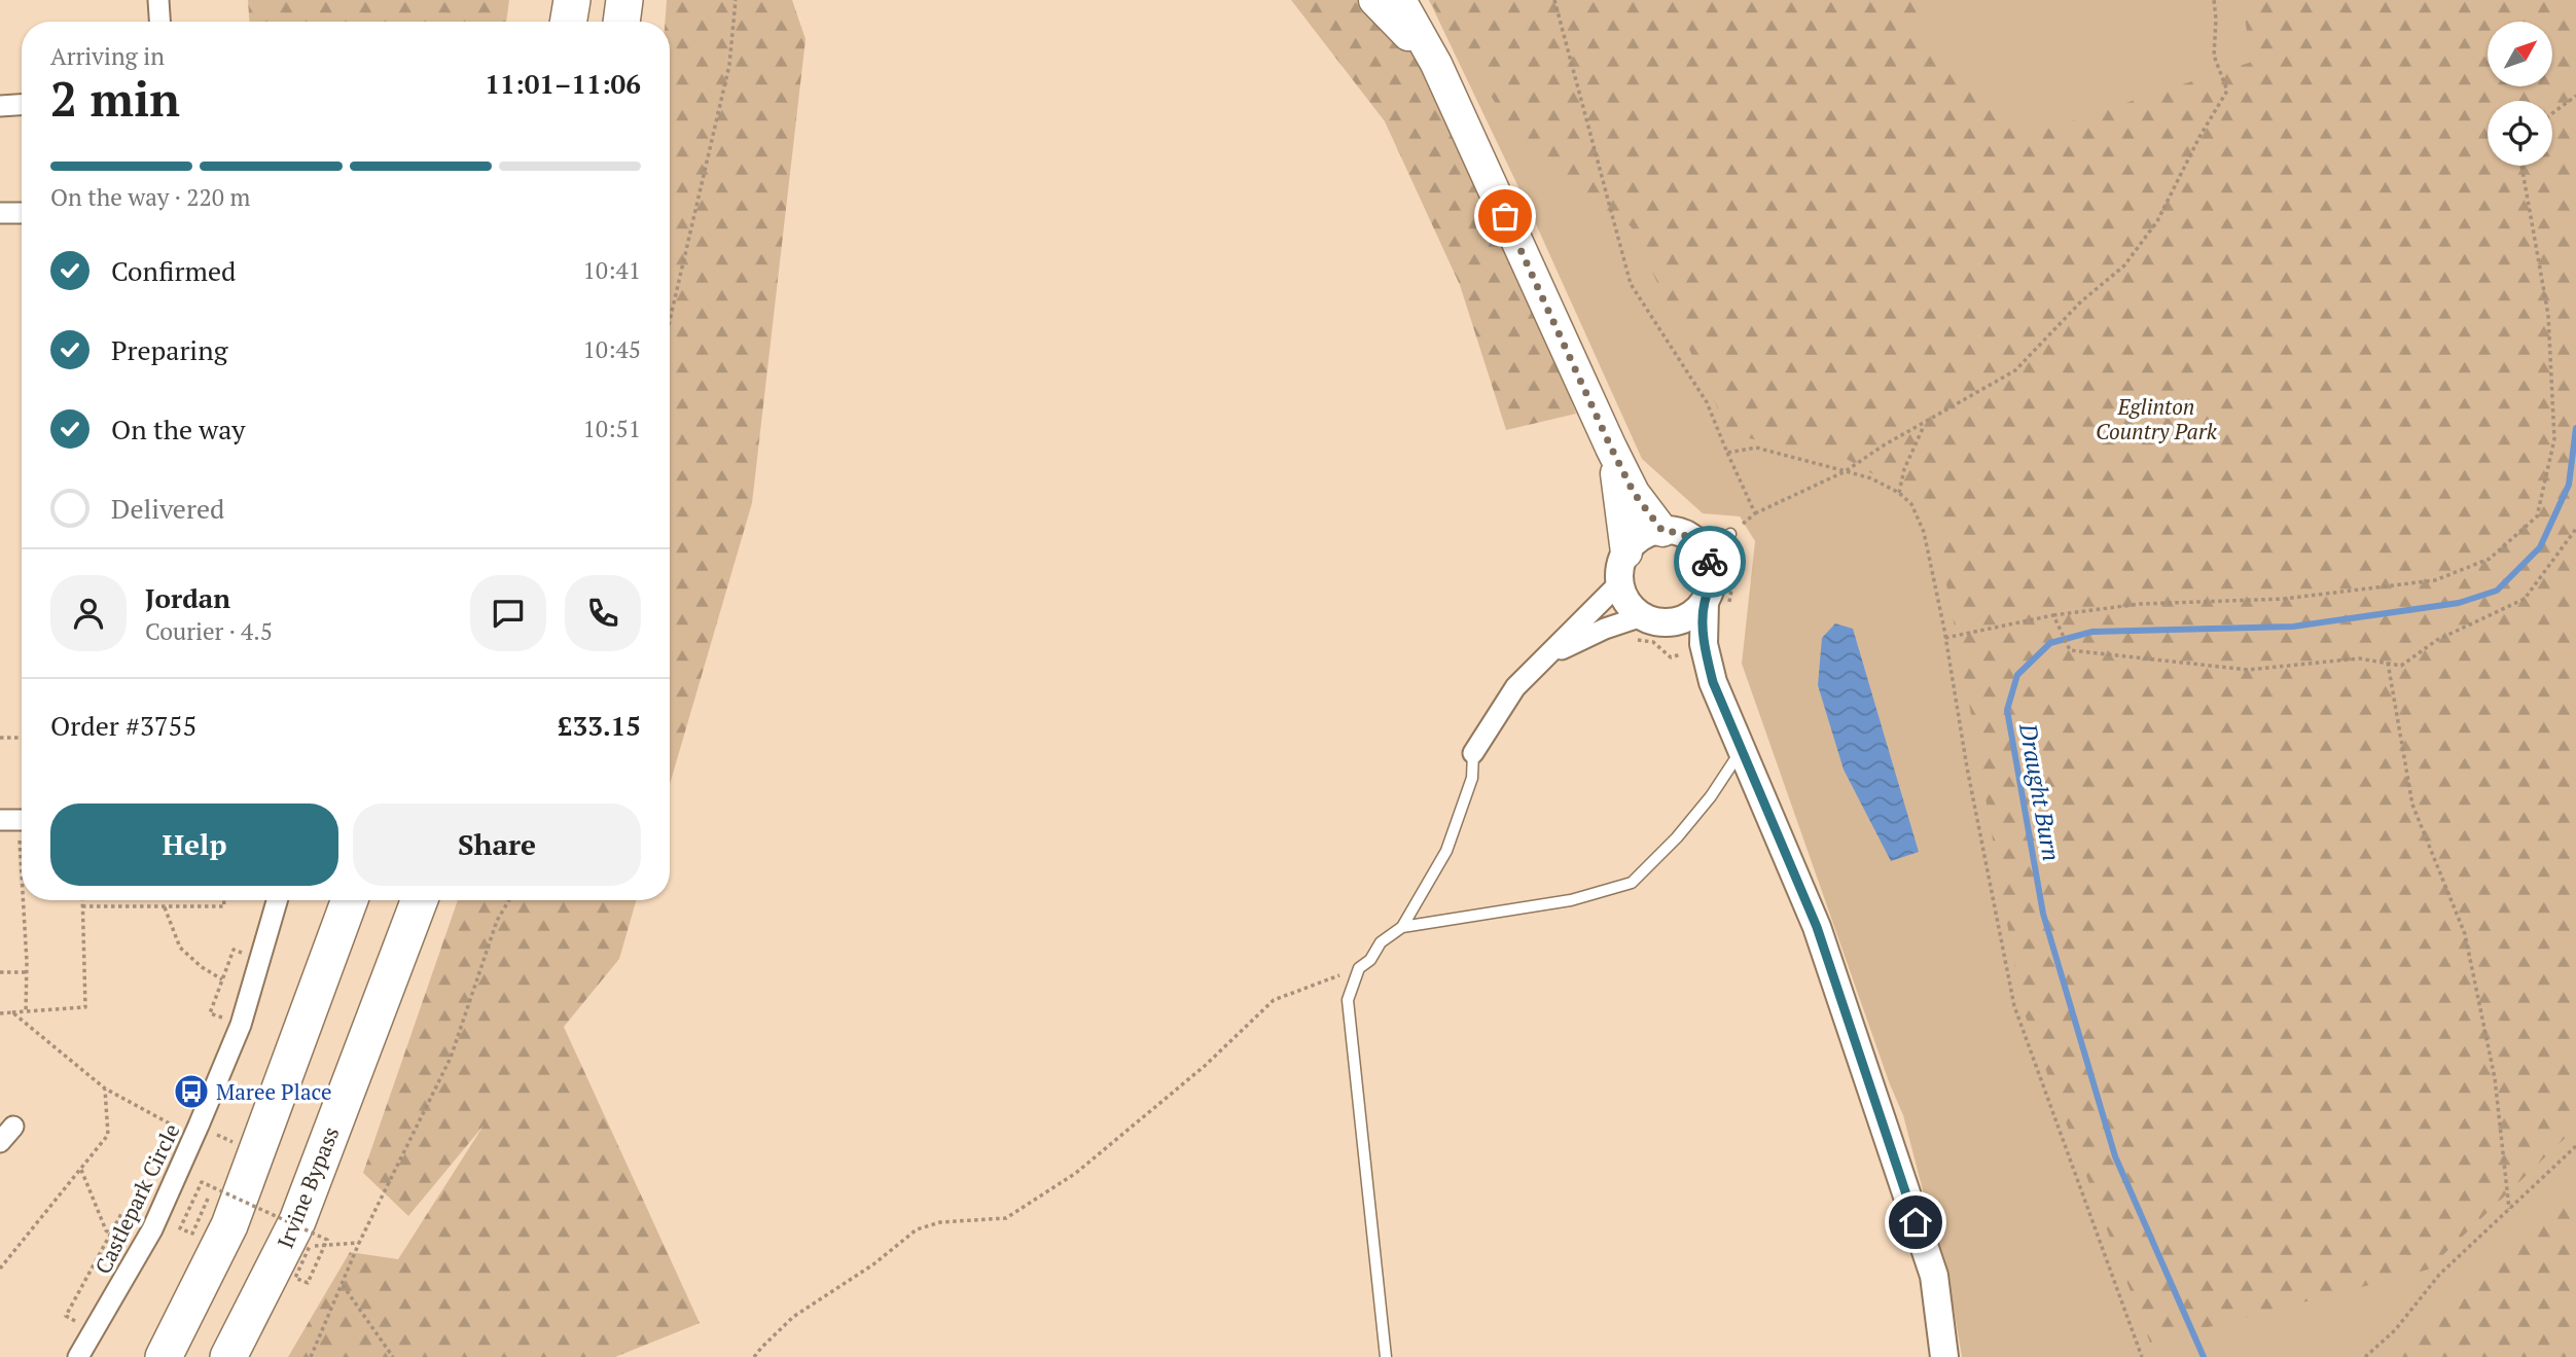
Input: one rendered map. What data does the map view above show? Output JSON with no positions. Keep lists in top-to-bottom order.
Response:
{
  "streets": {
    "highway": ["Irvine Bypass"],
    "street": ["Castlepark Circle"]
  },
  "water": ["Draught Burn"],
  "parks": ["Eglinton Country Park"],
  "places": {
    "bus stop": ["Maree Place"]
  },
  "north": "top right",
  "page": {
    "heading": ["2 min", "Arriving in", "11:01–11:06"],
    "panel": [
      "Jordan",
      "Courier · 4.5",
      "Order #3755",
      "£33.15"
    ],
    "bar": "On the way · 220 m",
    "list": [
      ["Confirmed", "10:41"],
      ["Preparing", "10:45"],
      ["On the way", "10:51"],
      "Delivered"
    ],
    "buttons": ["Help", "Share"]
  }
}
